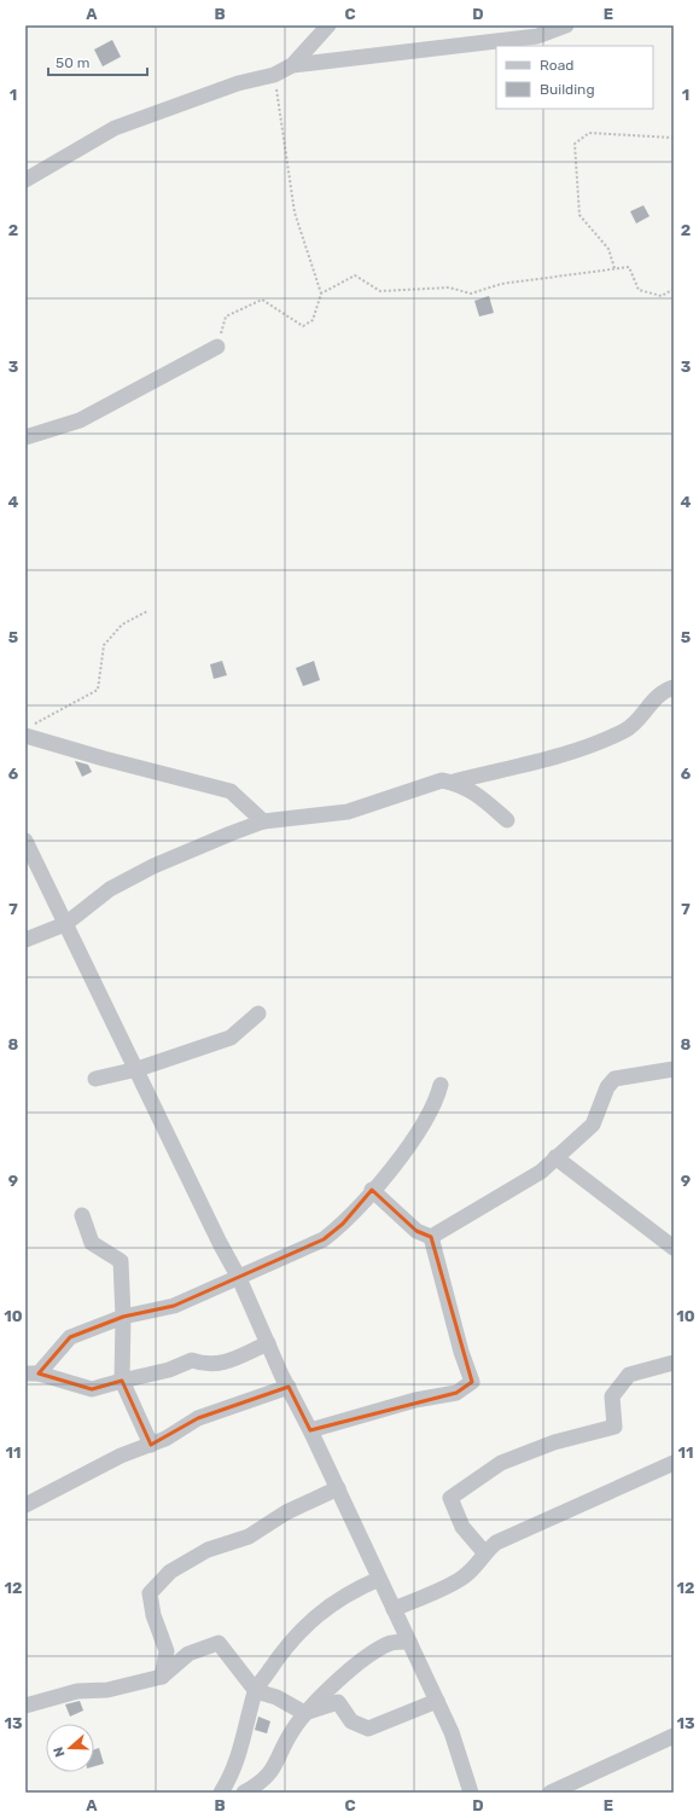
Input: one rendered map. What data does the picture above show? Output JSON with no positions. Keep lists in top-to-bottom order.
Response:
{
  "legend": ["Road", "Building"],
  "scale_bar": "50 m",
  "north": "left",
  "grid": {
    "columns": [
      "A",
      "B",
      "C",
      "D",
      "E"
    ],
    "rows": [
      "1",
      "2",
      "3",
      "4",
      "5",
      "6",
      "7",
      "8",
      "9",
      "10",
      "11",
      "12",
      "13"
    ]
  }
}
